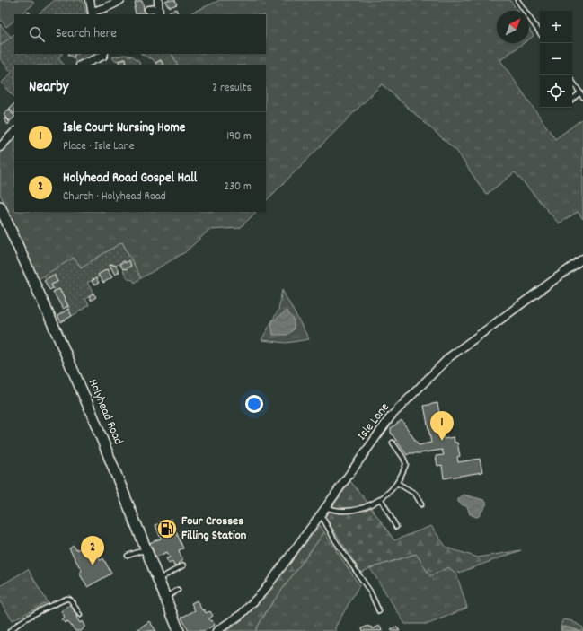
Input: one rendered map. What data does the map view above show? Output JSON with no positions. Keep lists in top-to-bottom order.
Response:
{
  "streets": {
    "main road": ["Holyhead Road"],
    "street": ["Isle Lane"]
  },
  "places": {
    "fuel station": ["Four Crosses Filling Station"]
  },
  "north": "top right",
  "page": {
    "map_buttons": ["+", "−"],
    "search": "Search here",
    "heading": ["Nearby", "2 results"],
    "list": [
      {
        "mark": "1",
        "name": "Isle Court Nursing Home",
        "note": "Place · Isle Lane",
        "value": "190 m"
      },
      {
        "mark": "2",
        "name": "Holyhead Road Gospel Hall",
        "note": "Church · Holyhead Road",
        "value": "230 m"
      }
    ],
    "pins": ["1", "2"]
  }
}
